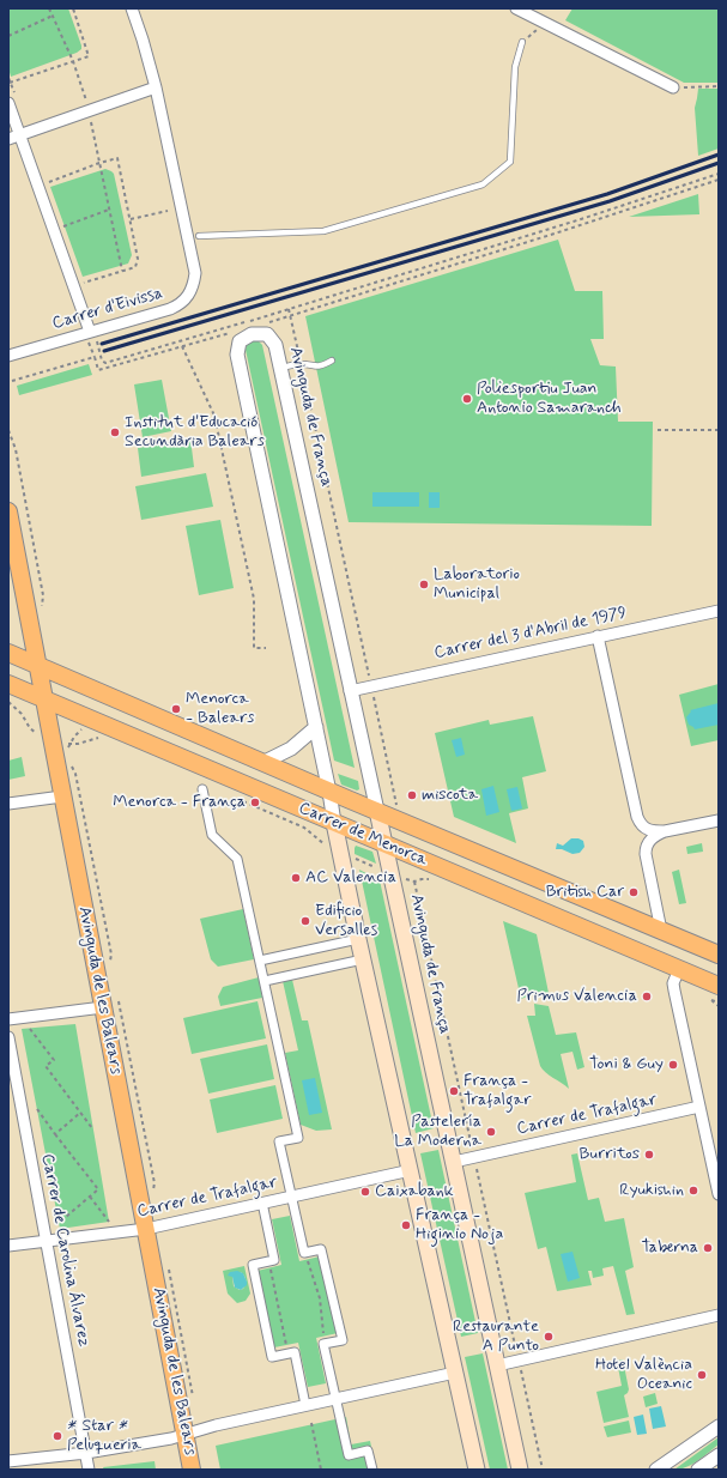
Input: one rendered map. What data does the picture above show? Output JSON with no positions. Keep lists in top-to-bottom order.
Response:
{
  "streets": {
    "main road": ["Avinguda de França", "Carrer de Menorca", "Avinguda de les Balears"],
    "street": [
      "Carrer d'Eivissa",
      "Carrer del 3 d'Abril de 1979",
      "Carrer de Trafalgar",
      "Carrer de Carolina Álvarez"
    ]
  },
  "crossings": [
    ["Avinguda de França", "Carrer del 3 d'Abril de 1979"],
    ["Avinguda de França", "Carrer de Menorca"],
    ["Avinguda de França", "Carrer de Trafalgar"],
    ["Carrer de Menorca", "Avinguda de les Balears"],
    ["Avinguda de les Balears", "Carrer de Trafalgar"],
    ["Carrer de Trafalgar", "Carrer de Carolina Álvarez"]
  ],
  "places": [
    "Poliesportiu Juan Antonio Samaranch",
    "Institut d'Educació Secundària Balears",
    "Laboratorio Municipal",
    "Menorca - Balears",
    "miscota",
    "Menorca - França",
    "AC Valencia",
    "British Car",
    "Edificio Versalles",
    "Primus Valencia",
    "Toni & Guy",
    "França - Trafalgar",
    "Pastelería La Moderna",
    "Burritos",
    "Ryukishin",
    "Caixabank",
    "França - Higinio Noja",
    "Taberna",
    "Restaurante A Punto",
    "Hotel València Oceanic",
    "* Star * Peluqueria"
  ]
}
